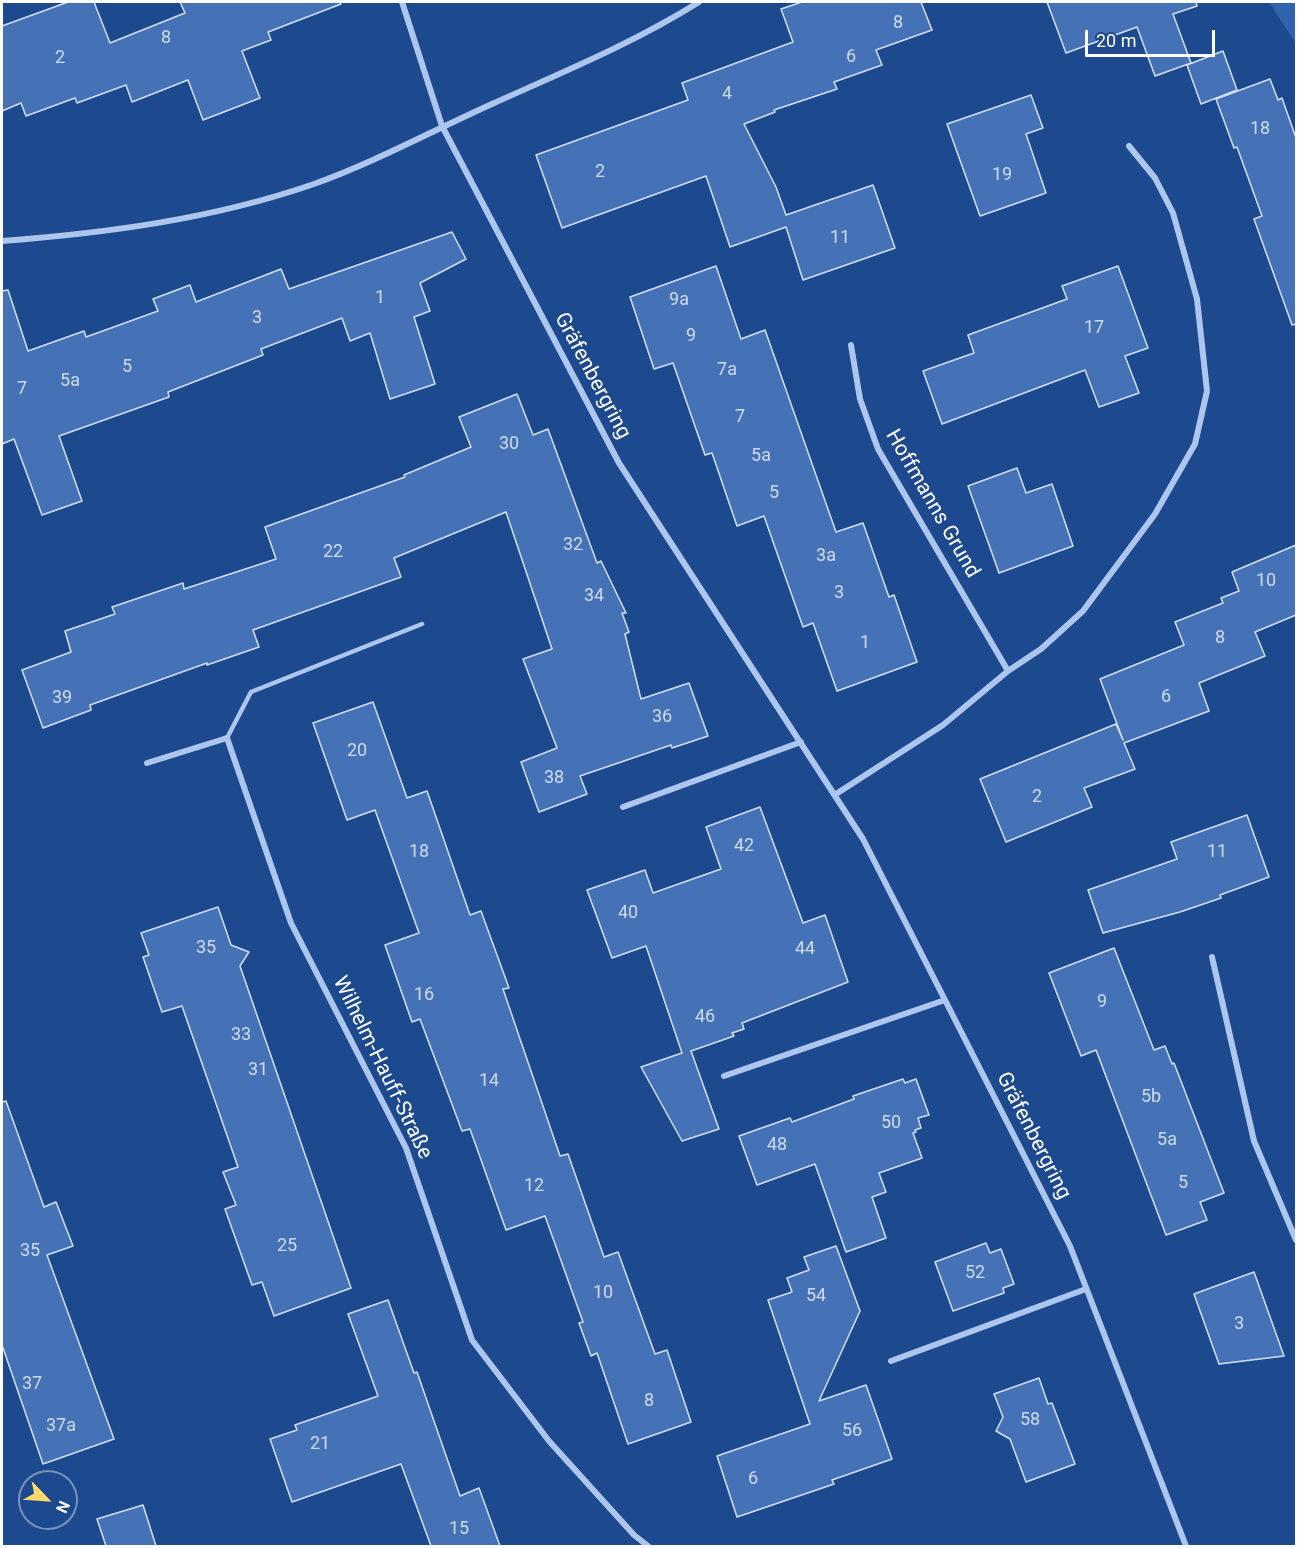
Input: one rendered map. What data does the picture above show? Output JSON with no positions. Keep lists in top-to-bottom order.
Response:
{
  "streets": {
    "street": ["Gräfenbergring", "Hoffmanns Grund", "Wilhelm-Hauff-Straße"]
  },
  "house_numbers": [
    "8",
    "8",
    "6",
    "2",
    "4",
    "18",
    "2",
    "19",
    "11",
    "1",
    "9a",
    "3",
    "17",
    "9",
    "5",
    "7a",
    "5a",
    "7",
    "7",
    "30",
    "5a",
    "5",
    "32",
    "22",
    "3a",
    "10",
    "3",
    "34",
    "8",
    "1",
    "6",
    "39",
    "36",
    "20",
    "38",
    "2",
    "42",
    "18",
    "11",
    "40",
    "35",
    "44",
    "16",
    "9",
    "46",
    "33",
    "31",
    "14",
    "5b",
    "50",
    "5a",
    "48",
    "5",
    "12",
    "25",
    "35",
    "52",
    "10",
    "54",
    "3",
    "37",
    "8",
    "58",
    "37a",
    "56",
    "21",
    "6",
    "15"
  ],
  "scale_bar": "20 m",
  "north": "bottom right"
}
